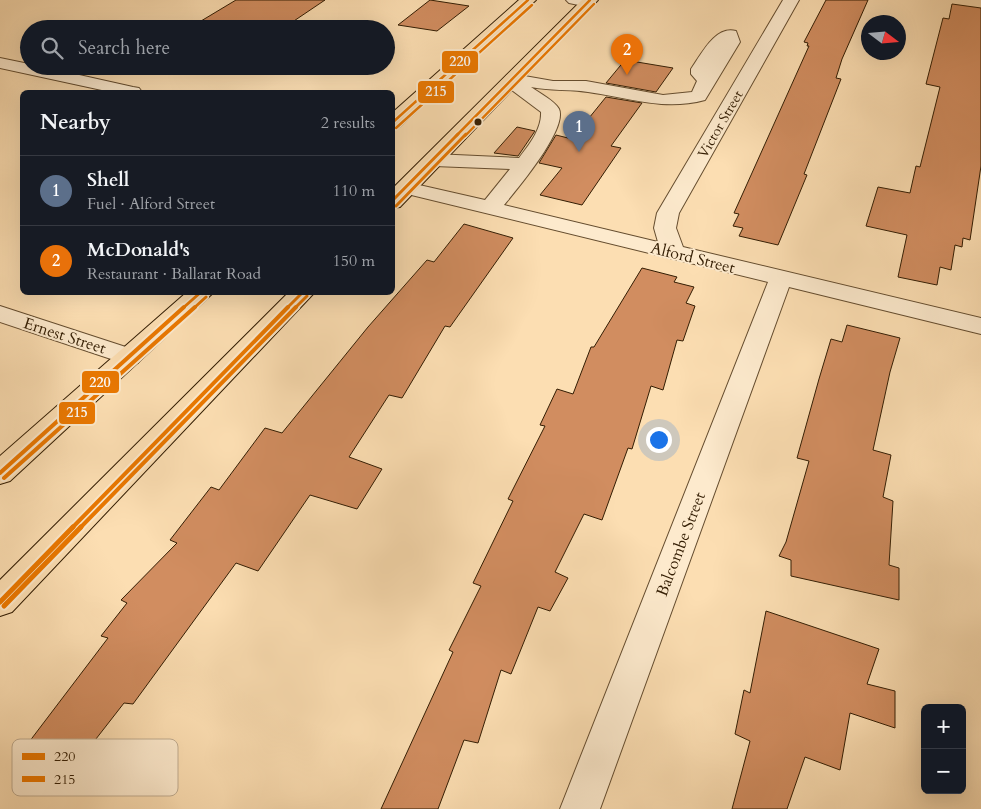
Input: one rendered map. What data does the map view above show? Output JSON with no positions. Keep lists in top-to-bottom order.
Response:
{
  "streets": {
    "street": [
      "Victor Street",
      "Alford Street",
      "Ernest Street",
      "Balcombe Street"
    ]
  },
  "crossings": [
    ["Victor Street", "Alford Street"],
    ["Alford Street", "Balcombe Street"]
  ],
  "lines": ["transit line 220", "transit line 215"],
  "legend": ["220", "215"],
  "north": "right",
  "page": {
    "search": "Search here",
    "pins": ["2", "1"],
    "heading": ["Nearby", "2 results"],
    "list": [
      {
        "mark": "1",
        "name": "Shell",
        "note": "Fuel · Alford Street",
        "value": "110 m"
      },
      {
        "mark": "2",
        "name": "McDonald's",
        "note": "Restaurant · Ballarat Road",
        "value": "150 m"
      }
    ],
    "map_buttons": ["+", "−"]
  }
}
